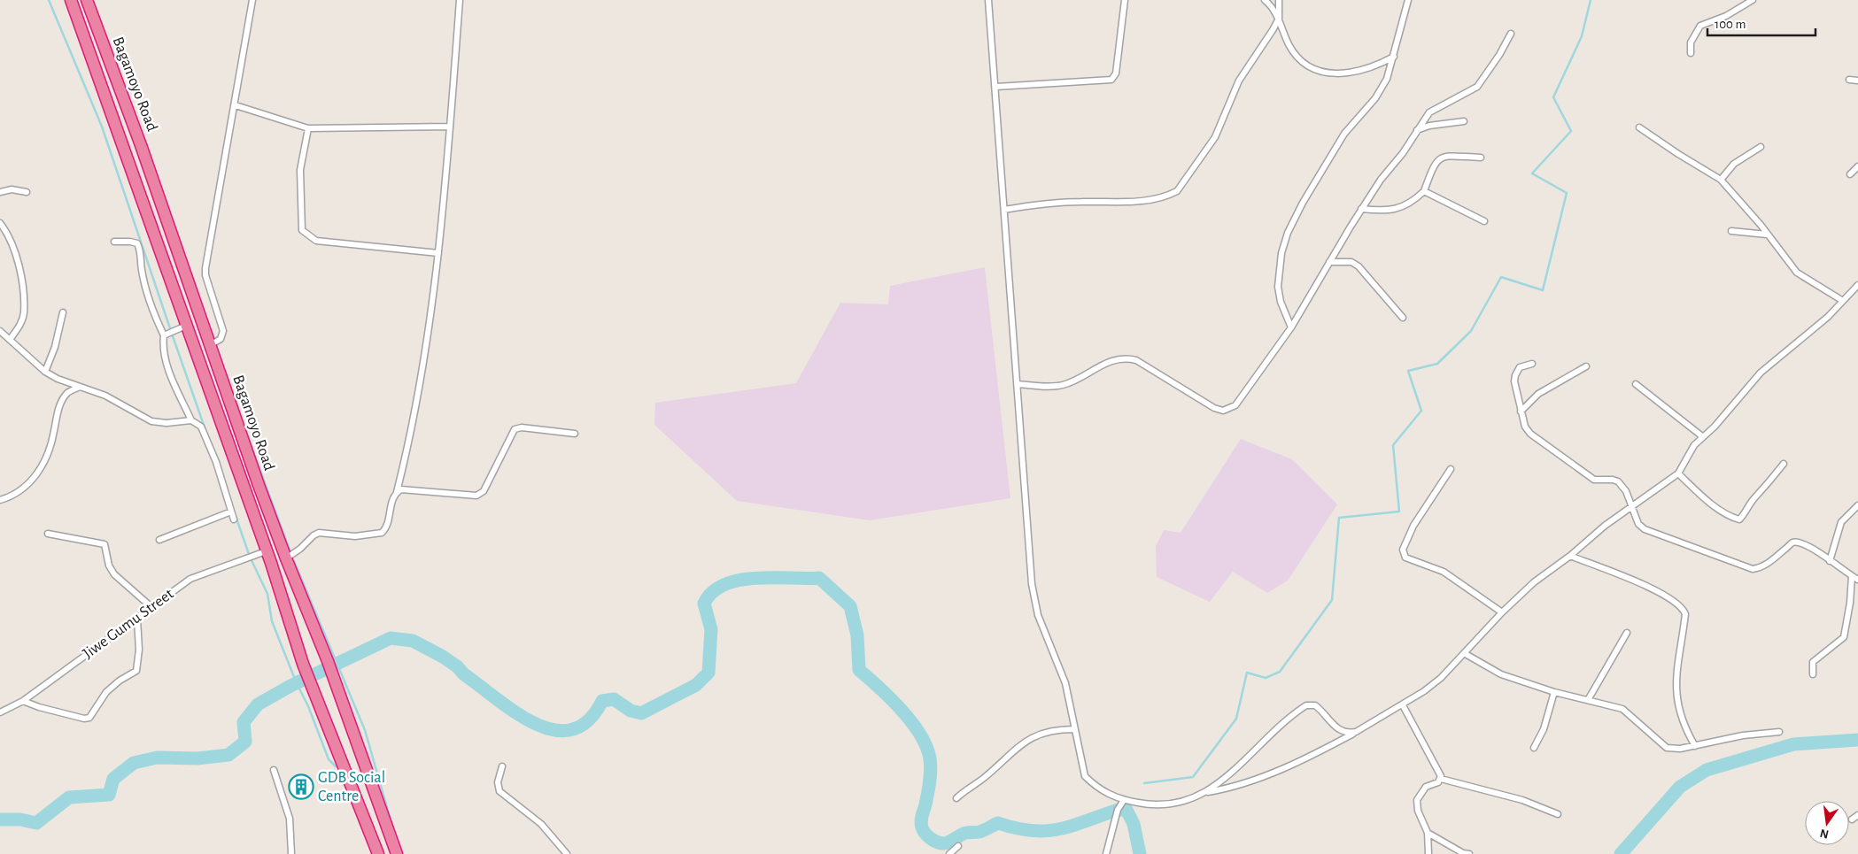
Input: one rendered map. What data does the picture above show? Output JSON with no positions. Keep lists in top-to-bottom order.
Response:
{
  "streets": {
    "highway": ["Bagamoyo Road"],
    "street": ["Jiwe Gumu Street"]
  },
  "crossings": [
    ["Bagamoyo Road", "Jiwe Gumu Street"]
  ],
  "places": {
    "building": ["GDB Social Centre"]
  },
  "scale_bar": "100 m",
  "north": "bottom"
}
